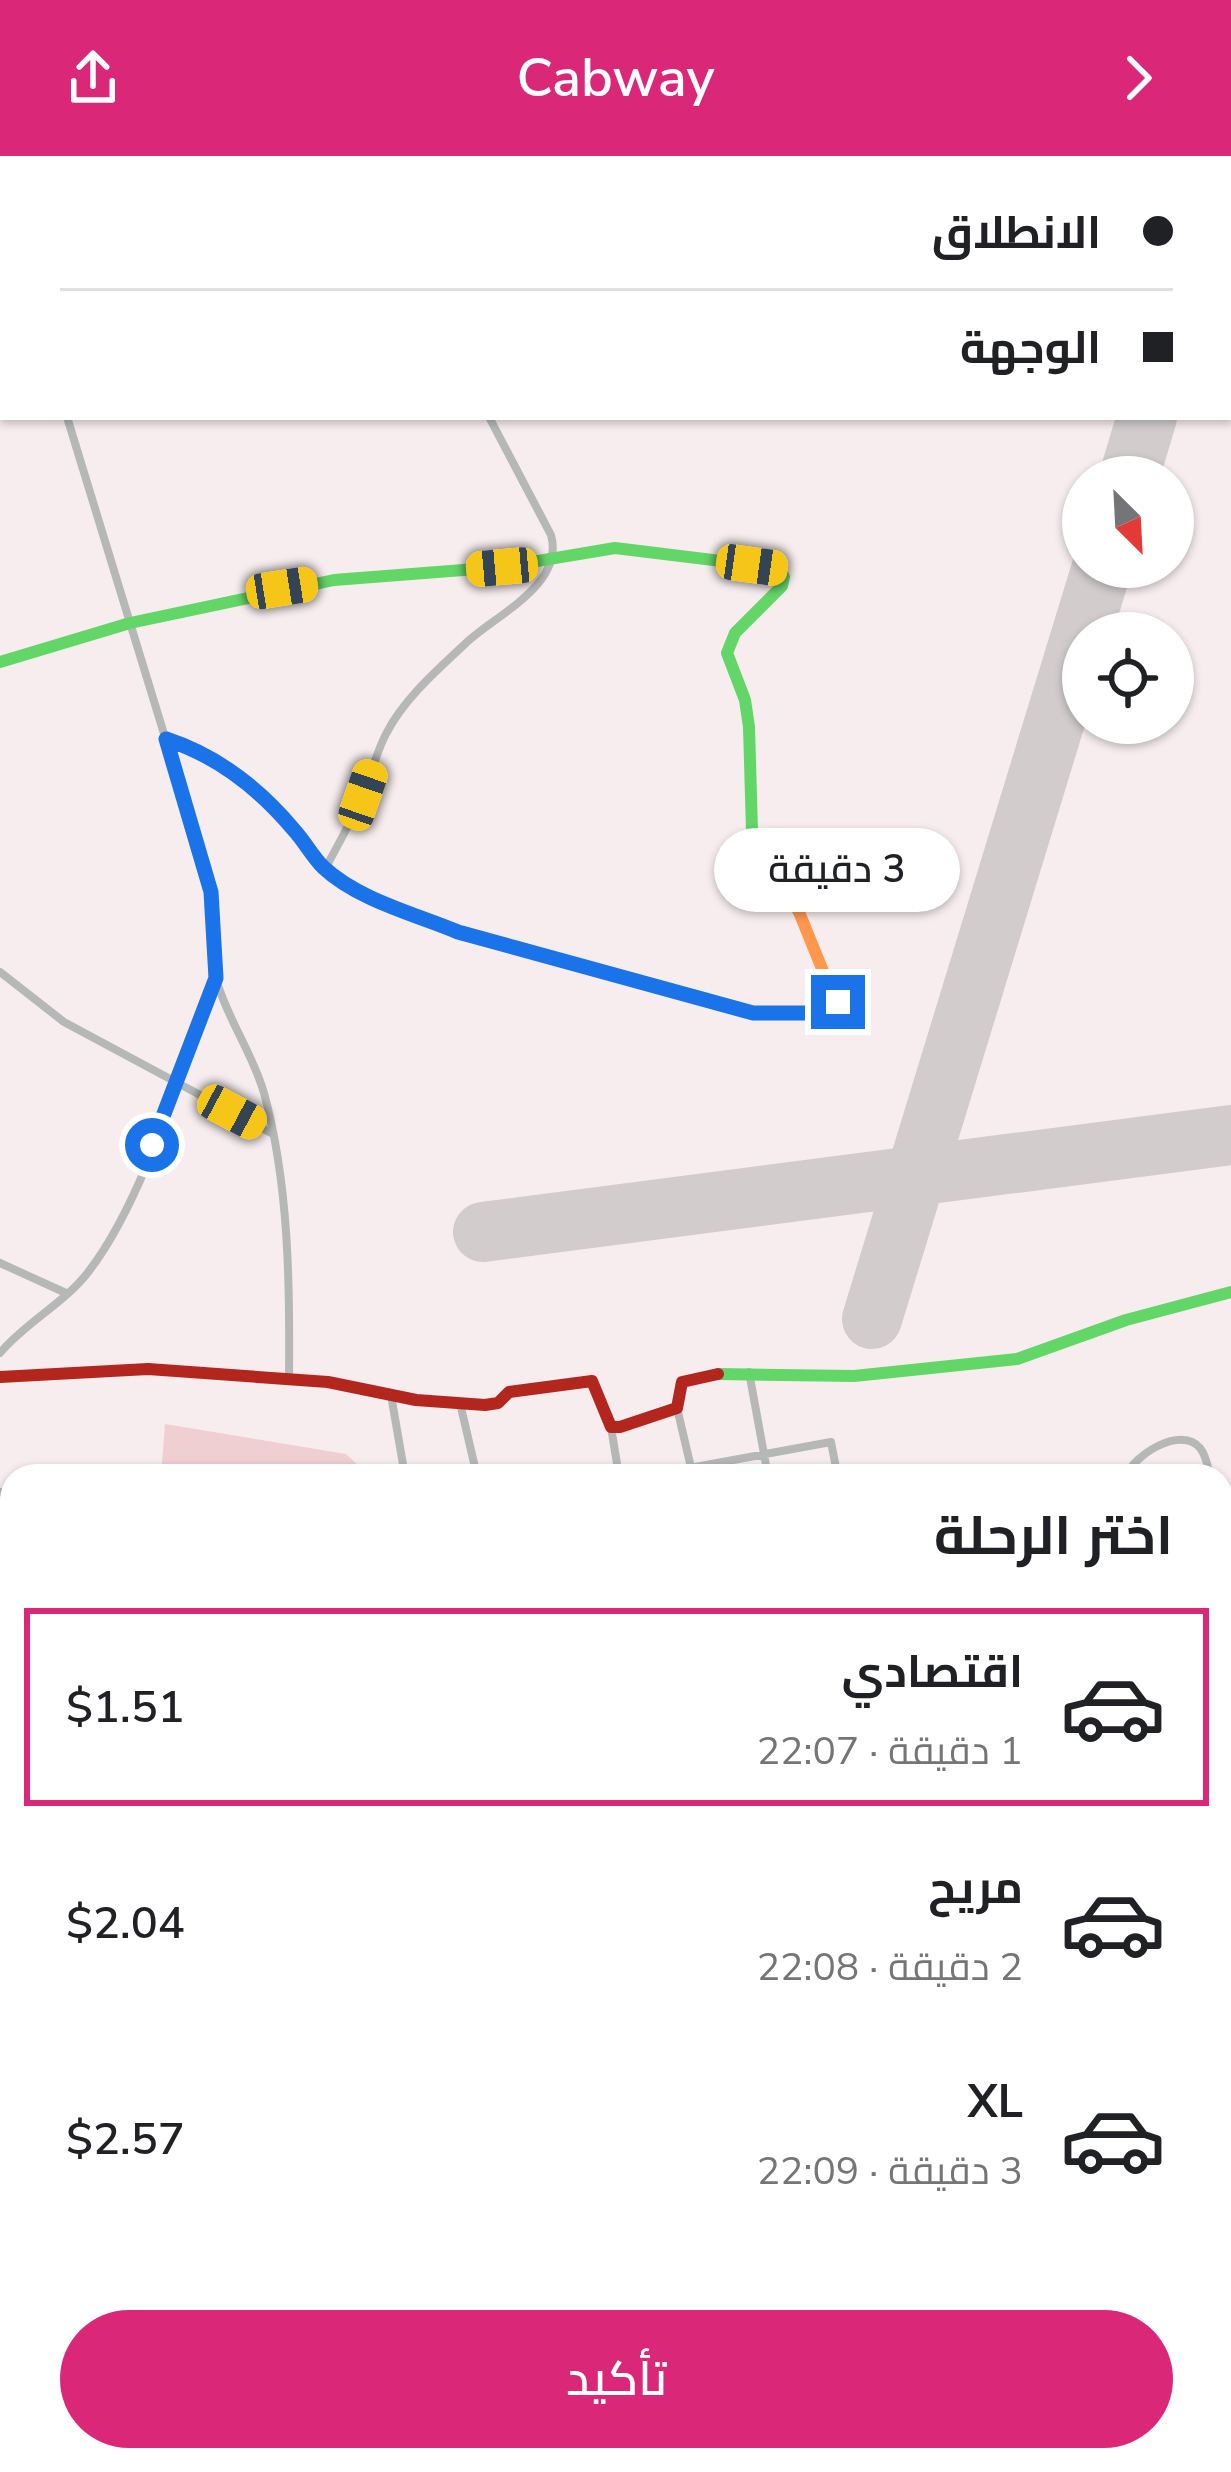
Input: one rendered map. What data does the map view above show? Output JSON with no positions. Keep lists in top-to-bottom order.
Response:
{
  "north": "bottom right",
  "page": {
    "header": "Cabway",
    "banner": ["الانطلاق", "الوجهة"],
    "bubble": "3 دقيقة",
    "heading": "اختر الرحلة",
    "list": [
      {
        "name": "اقتصادي",
        "note": "1 دقيقة · 22:07",
        "value": "$1.51"
      },
      {
        "name": "مريح",
        "note": "2 دقيقة · 22:08",
        "value": "$2.04"
      },
      {
        "name": "XL",
        "note": "3 دقيقة · 22:09",
        "value": "$2.57"
      }
    ],
    "buttons": "تأكيد"
  }
}
